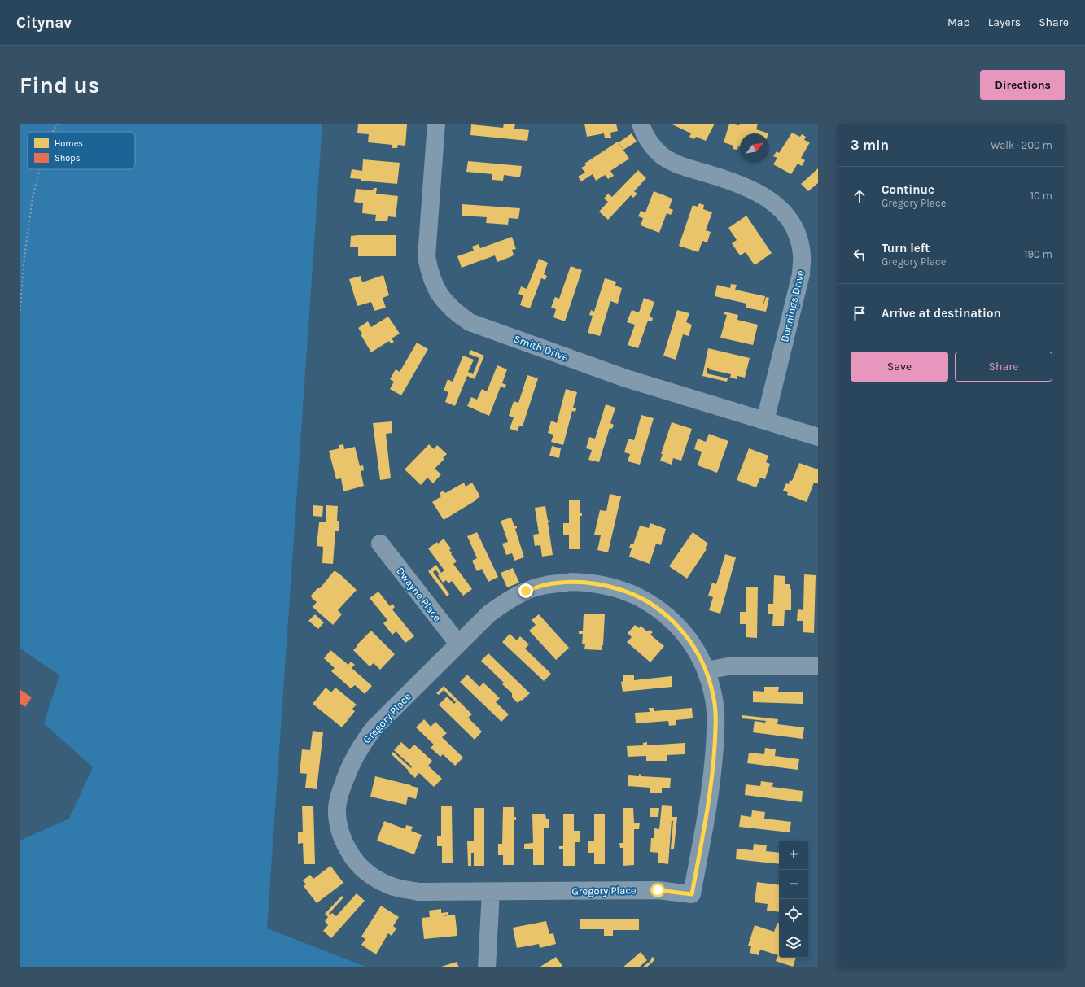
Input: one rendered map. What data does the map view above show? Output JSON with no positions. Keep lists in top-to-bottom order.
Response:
{
  "streets": {
    "street": [
      "Bonnings Drive",
      "Smith Drive",
      "Dwayne Place",
      "Gregory Place"
    ]
  },
  "crossings": [
    ["Bonnings Drive", "Smith Drive"],
    ["Dwayne Place", "Gregory Place"]
  ],
  "legend": ["Homes", "Shops"],
  "north": "top right",
  "page": {
    "header": "Citynav",
    "nav": ["Map", "Layers", "Share"],
    "buttons": [
      "Directions",
      ["Save", "Share"]
    ],
    "title": "Find us",
    "heading": ["3 min", "Walk · 200 m"],
    "list": [
      ["Continue", "Gregory Place", "10 m"],
      ["Turn left", "Gregory Place", "190 m"],
      "Arrive at destination"
    ],
    "map_buttons": ["+", "−"]
  }
}
